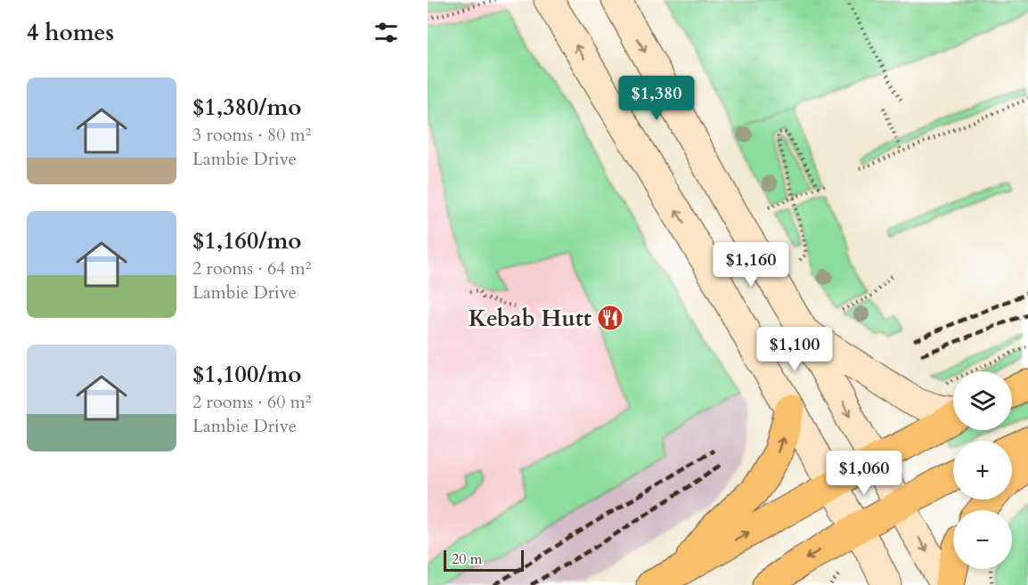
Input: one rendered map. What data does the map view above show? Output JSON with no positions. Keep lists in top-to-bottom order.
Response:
{
  "places": {
    "restaurant": ["Kebab Hutt"]
  },
  "scale_bar": "20 m",
  "page": {
    "heading": "4 homes",
    "list": [
      {
        "name": "$1,380/mo",
        "note": "3 rooms · 80 m² · Lambie Drive"
      },
      {
        "name": "$1,160/mo",
        "note": "2 rooms · 64 m² · Lambie Drive"
      },
      {
        "name": "$1,100/mo",
        "note": "2 rooms · 60 m² · Lambie Drive"
      }
    ],
    "price": [
      "$1,380",
      "$1,160",
      "$1,100",
      "$1,060"
    ],
    "map_buttons": ["+", "−"],
    "scale": "20 m"
  }
}
